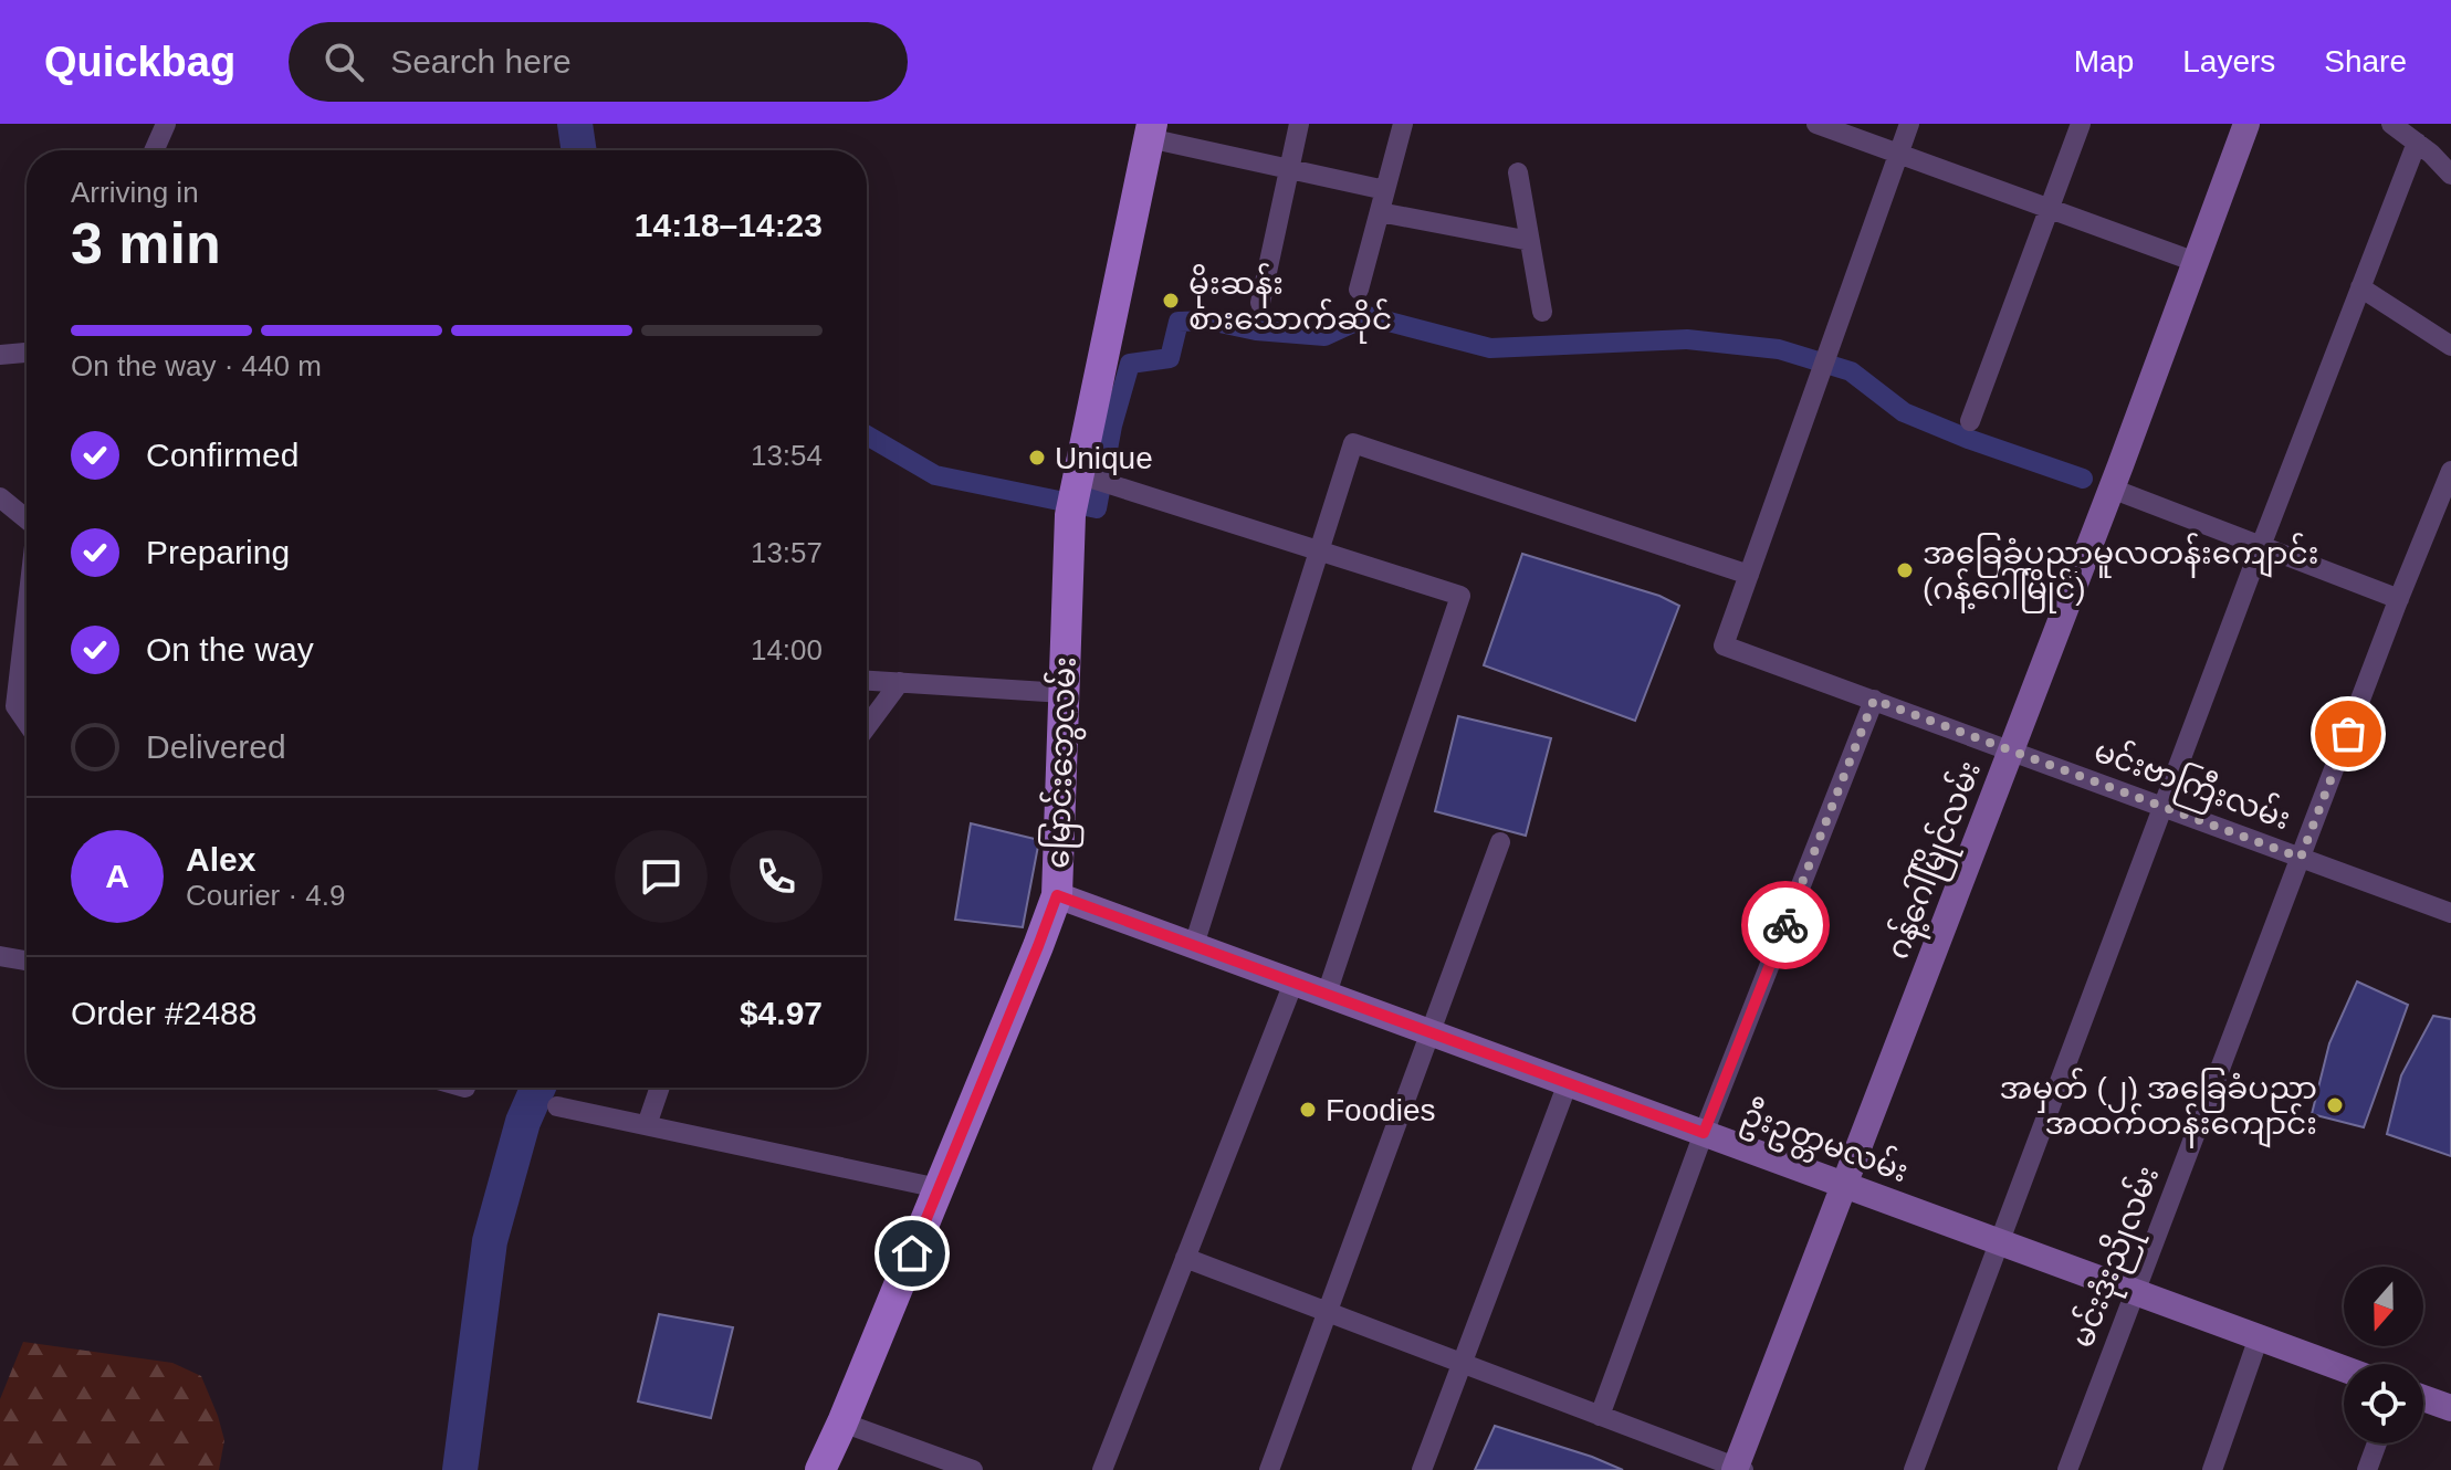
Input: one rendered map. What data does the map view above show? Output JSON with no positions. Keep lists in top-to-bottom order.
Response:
{
  "streets": {
    "main road": ["မြောင်းဘွေလမ်း"],
    "street": [
      "မင်းဗာကြီးလမ်း",
      "ဂန့်ဂေါ်မြိုင်လမ်း",
      "ဦးဥတ္တမလမ်း",
      "မင်းဒုံးညိုလမ်း"
    ]
  },
  "crossings": [
    ["မြောင်းဘွေလမ်း", "ဦးဥတ္တမလမ်း"],
    ["မင်းဗာကြီးလမ်း", "ဂန့်ဂေါ်မြိုင်လမ်း"],
    ["မင်းဗာကြီးလမ်း", "မင်းဒုံးညိုလမ်း"],
    ["ဂန့်ဂေါ်မြိုင်လမ်း", "ဦးဥတ္တမလမ်း"],
    ["ဦးဥတ္တမလမ်း", "မင်းဒုံးညိုလမ်း"]
  ],
  "places": [
    "မိုးဆန်း စားသောက်ဆိုင်",
    "Unique",
    "အခြေခံပညာမူလတန်းကျောင်း (ဂန့်ဂေါ်မြိုင်)",
    "အမှတ် (၂) အခြေခံပညာ အထက်တန်းကျောင်း",
    "Foodies"
  ],
  "north": "bottom",
  "page": {
    "header": "Quickbag",
    "search": "Search here",
    "nav": ["Map", "Layers", "Share"],
    "heading": ["3 min", "Arriving in", "14:18–14:23"],
    "panel": [
      "Alex",
      "Courier · 4.9",
      "Order #2488",
      "$4.97"
    ],
    "bar": "On the way · 440 m",
    "list": [
      ["Confirmed", "13:54"],
      ["Preparing", "13:57"],
      ["On the way", "14:00"],
      "Delivered"
    ],
    "round": "A"
  }
}
